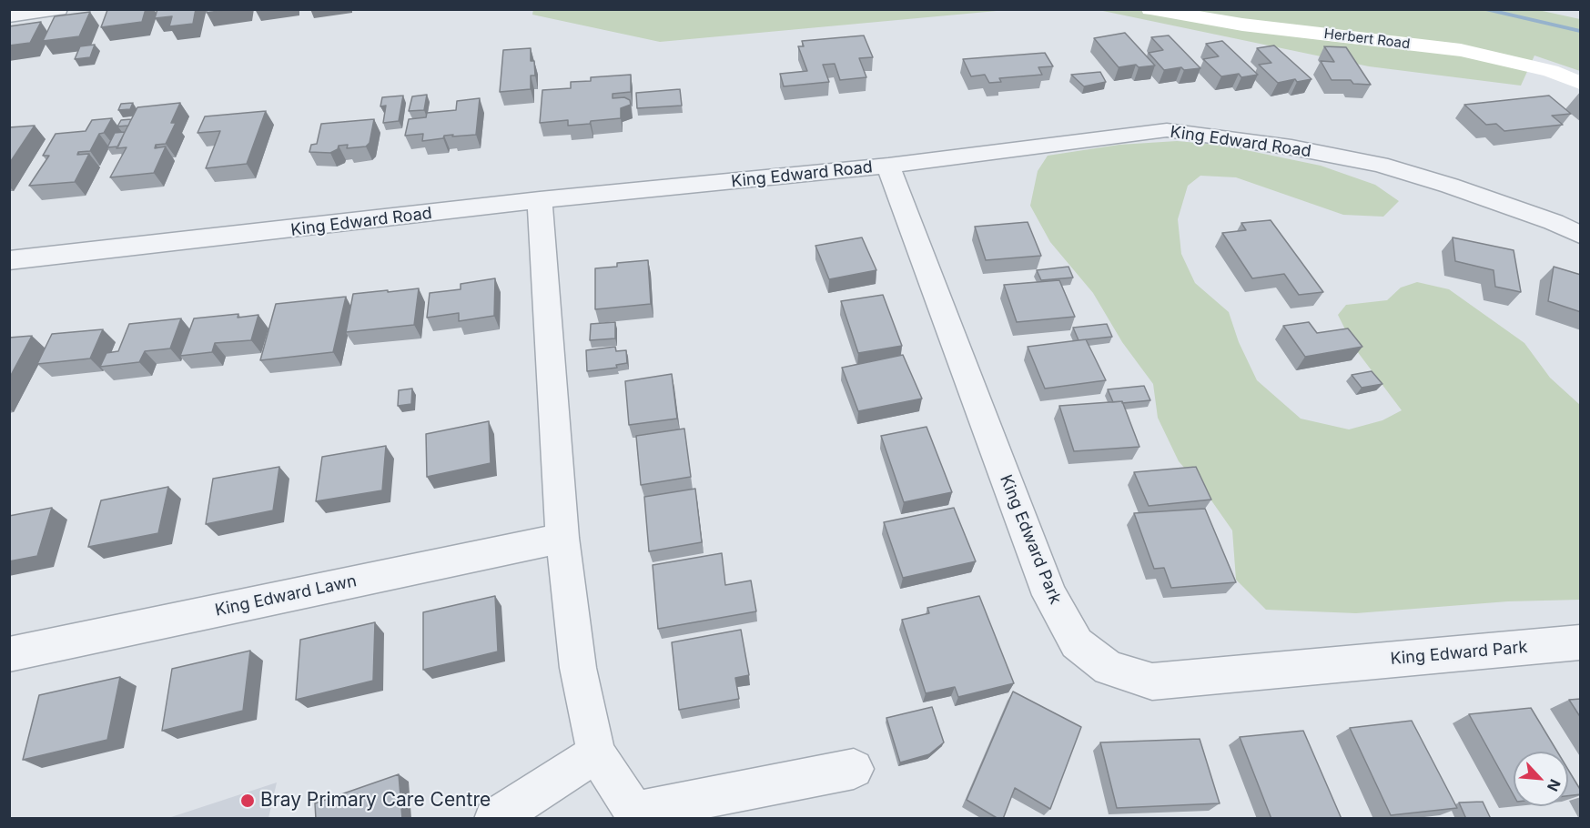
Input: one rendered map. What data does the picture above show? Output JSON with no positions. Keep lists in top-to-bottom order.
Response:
{
  "streets": {
    "street": [
      "Herbert Road",
      "King Edward Road",
      "King Edward Park",
      "King Edward Lawn"
    ]
  },
  "crossings": [
    ["King Edward Road", "King Edward Park"]
  ],
  "places": ["Bray Primary Care Centre"],
  "north": "bottom right"
}
